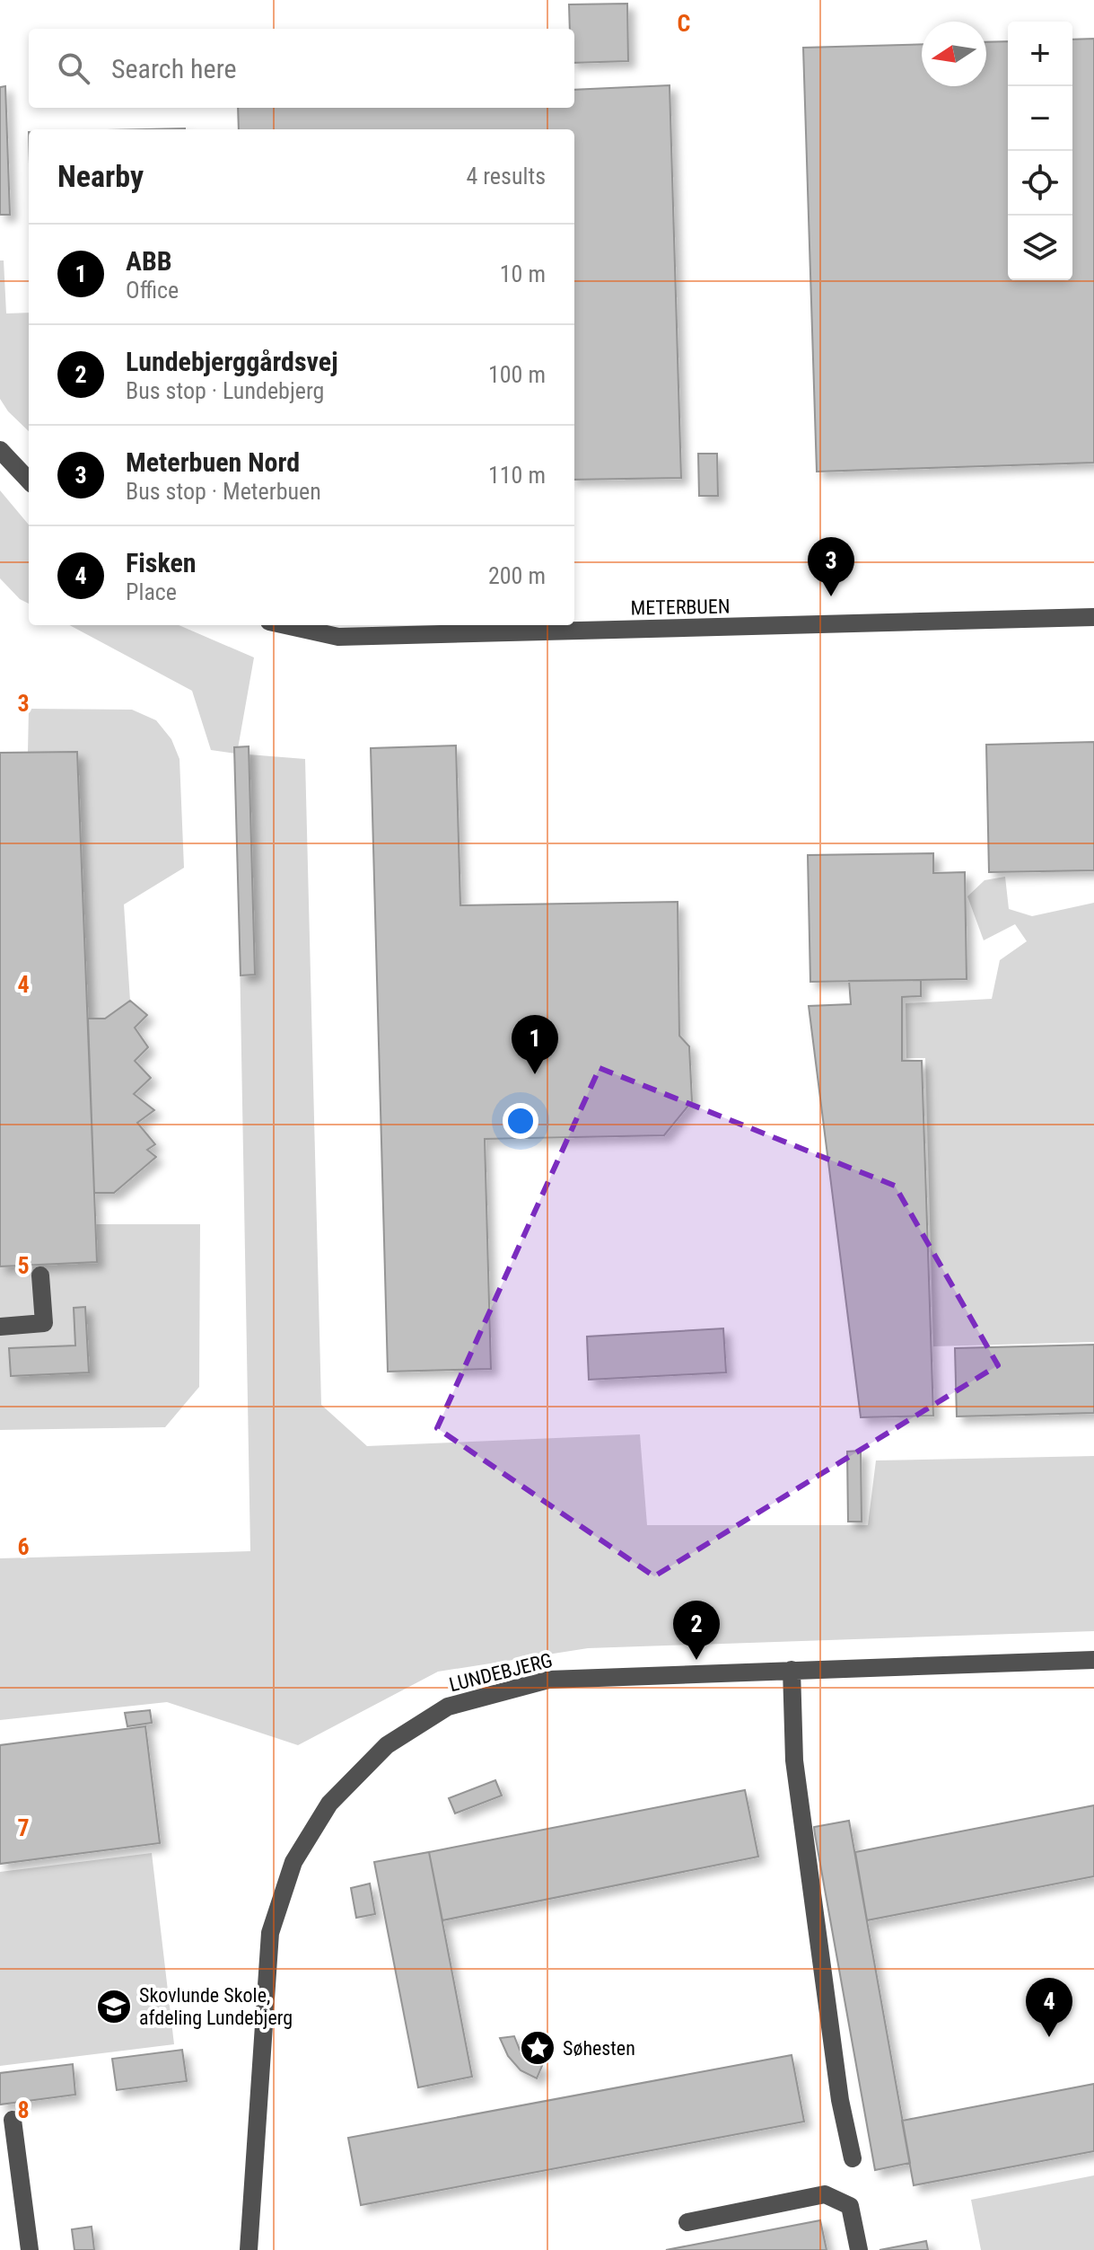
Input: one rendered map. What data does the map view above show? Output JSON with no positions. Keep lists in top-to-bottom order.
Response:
{
  "streets": {
    "street": ["METERBUEN", "LUNDEBJERG"]
  },
  "places": {
    "school or university": ["Skovlunde Skole, afdeling Lundebjerg"],
    "place": ["Søhesten"]
  },
  "north": "left",
  "page": {
    "map_buttons": ["+", "−"],
    "search": "Search here",
    "heading": ["Nearby", "4 results"],
    "list": [
      {
        "mark": "1",
        "name": "ABB",
        "note": "Office",
        "value": "10 m"
      },
      {
        "mark": "2",
        "name": "Lundebjerggårdsvej",
        "note": "Bus stop · Lundebjerg",
        "value": "100 m"
      },
      {
        "mark": "3",
        "name": "Meterbuen Nord",
        "note": "Bus stop · Meterbuen",
        "value": "110 m"
      },
      {
        "mark": "4",
        "name": "Fisken",
        "note": "Place",
        "value": "200 m"
      }
    ],
    "pins": [
      "3",
      "1",
      "2",
      "4"
    ]
  },
  "grid": {
    "columns": ["C"],
    "rows": [
      "3",
      "4",
      "5",
      "6",
      "7",
      "8"
    ]
  }
}
